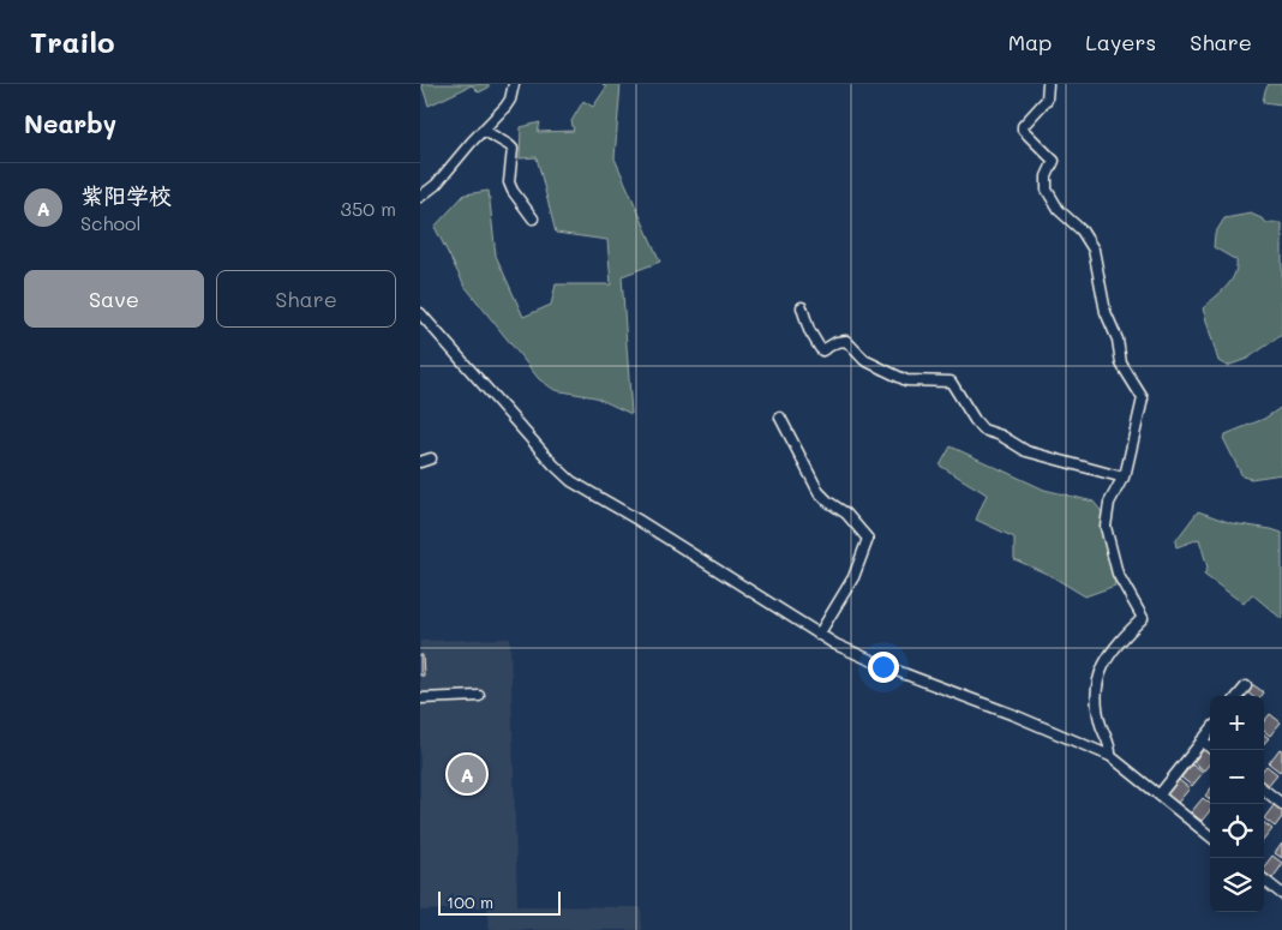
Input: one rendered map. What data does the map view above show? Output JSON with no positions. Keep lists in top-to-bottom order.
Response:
{
  "scale_bar": "100 m",
  "page": {
    "header": "Trailo",
    "nav": ["Map", "Layers", "Share"],
    "heading": "Nearby",
    "list": [
      {
        "mark": "A",
        "name": "紫阳学校",
        "note": "School",
        "value": "350 m"
      }
    ],
    "buttons": ["Save", "Share"],
    "map_buttons": ["+", "−"],
    "pins": "A",
    "scale": "100 m"
  }
}
